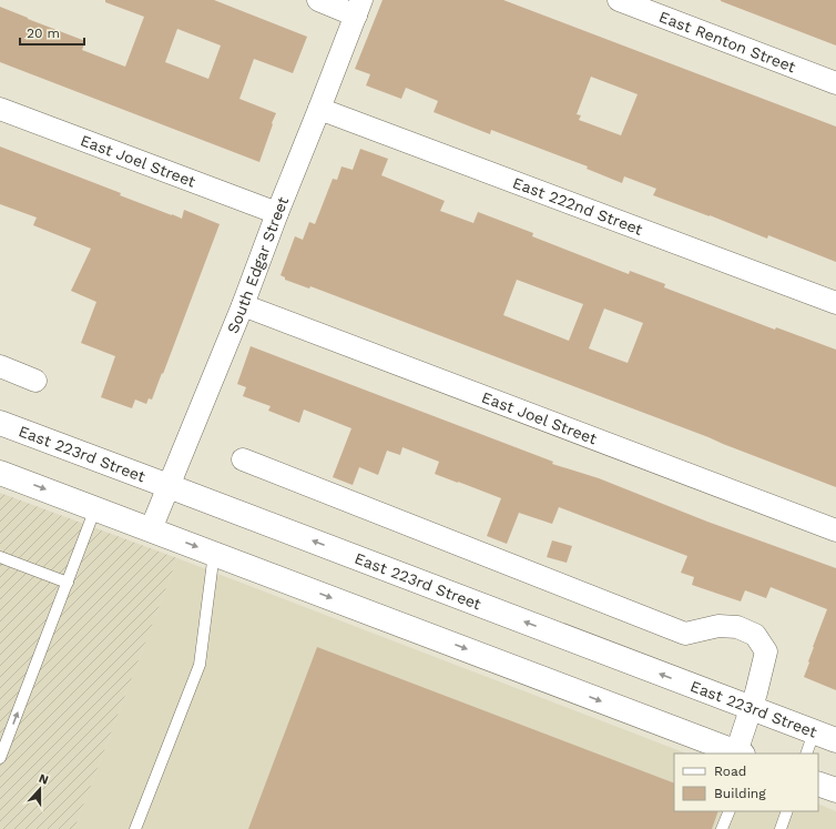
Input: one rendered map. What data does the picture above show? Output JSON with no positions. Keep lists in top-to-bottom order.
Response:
{
  "streets": {
    "main road": ["East 223rd Street"],
    "street": [
      "East Renton Street",
      "East Joel Street",
      "East 222nd Street",
      "South Edgar Street"
    ]
  },
  "crossings": [
    ["East Joel Street", "South Edgar Street"],
    ["East 222nd Street", "South Edgar Street"],
    ["South Edgar Street", "East 223rd Street"]
  ],
  "legend": ["Road", "Building"],
  "scale_bar": "20 m",
  "north": "top"
}
